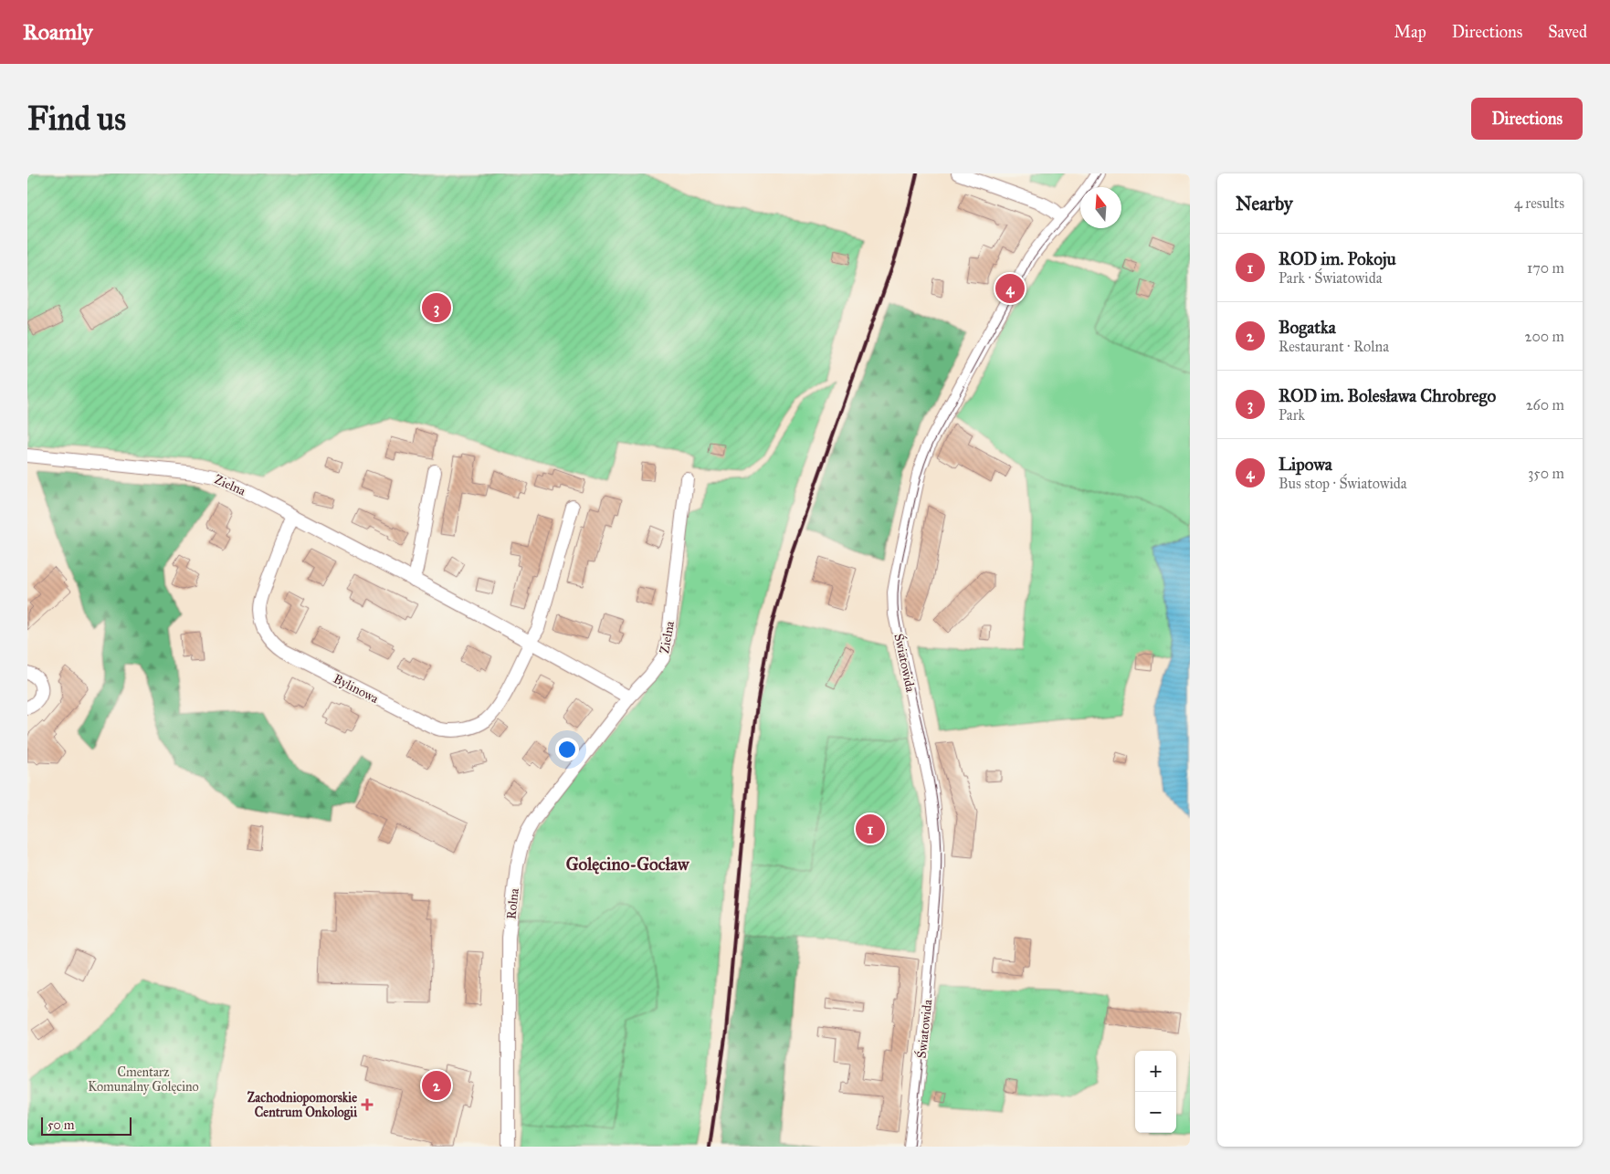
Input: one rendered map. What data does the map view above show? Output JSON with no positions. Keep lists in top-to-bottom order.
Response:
{
  "streets": {
    "street": [
      "Zielna",
      "Światowida",
      "Bylinowa",
      "Rolna"
    ]
  },
  "crossings": [
    ["Zielna", "Bylinowa"],
    ["Zielna", "Rolna"]
  ],
  "districts": ["Golęcino-Gocław"],
  "parks": ["Cmentarz Komunalny Golęcino"],
  "places": {
    "health": ["Zachodniopomorskie Centrum Onkologii"]
  },
  "scale_bar": "50 m",
  "north": "top",
  "page": {
    "header": "Roamly",
    "nav": ["Map", "Directions", "Saved"],
    "buttons": "Directions",
    "title": "Find us",
    "heading": ["Nearby", "4 results"],
    "list": [
      {
        "mark": "1",
        "name": "ROD im. Pokoju",
        "note": "Park · Światowida",
        "value": "170 m"
      },
      {
        "mark": "2",
        "name": "Bogatka",
        "note": "Restaurant · Rolna",
        "value": "200 m"
      },
      {
        "mark": "3",
        "name": "ROD im. Bolesława Chrobrego",
        "note": "Park",
        "value": "260 m"
      },
      {
        "mark": "4",
        "name": "Lipowa",
        "note": "Bus stop · Światowida",
        "value": "350 m"
      }
    ],
    "pins": [
      "4",
      "3",
      "1",
      "2"
    ],
    "map_buttons": ["+", "−"],
    "scale": "50 m"
  }
}
